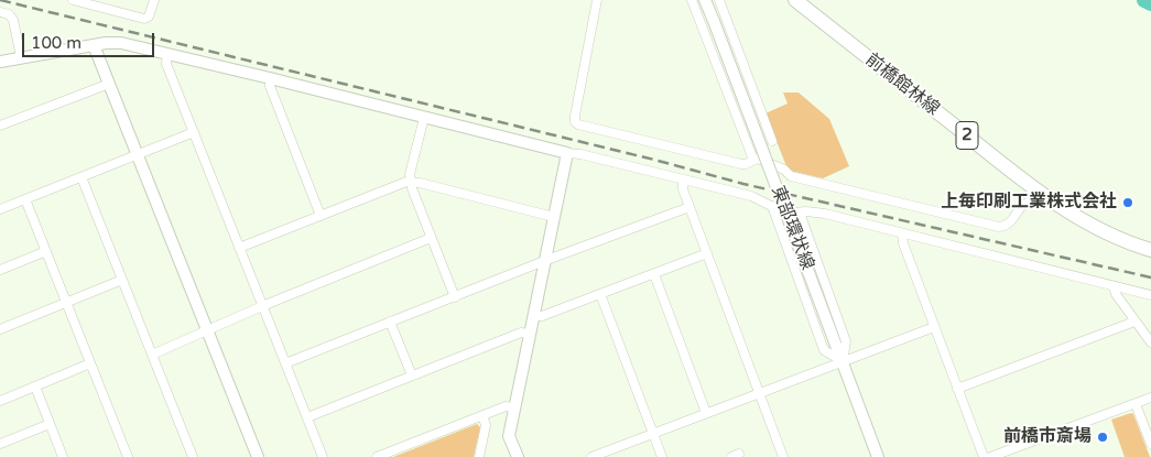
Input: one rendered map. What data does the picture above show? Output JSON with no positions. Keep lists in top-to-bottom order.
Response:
{
  "streets": {
    "main road": ["前橋館林線", "2"],
    "street": ["東部環状線"]
  },
  "places": ["上毎印刷工業株式会社", "前橋市斎場"],
  "scale_bar": "100 m"
}
